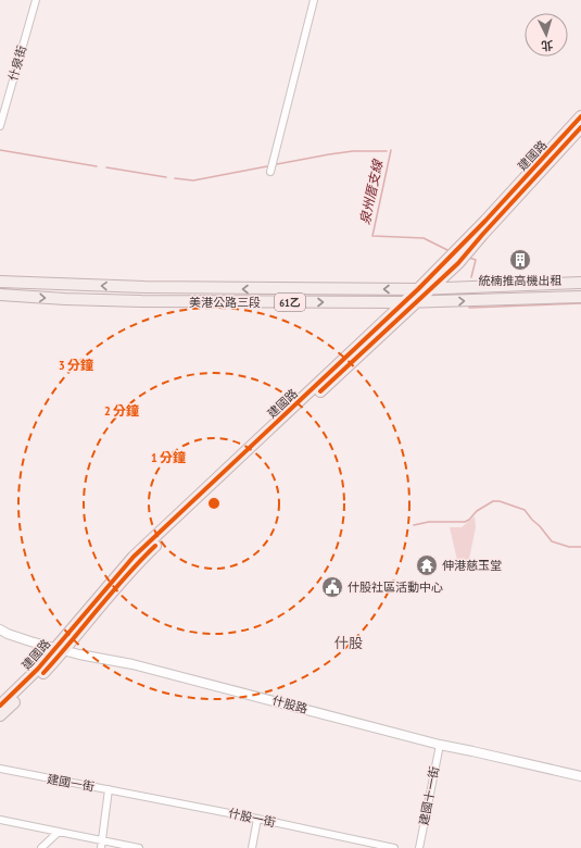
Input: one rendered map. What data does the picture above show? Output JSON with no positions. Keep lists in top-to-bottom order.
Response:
{
  "streets": {
    "main road": ["建國路", "美港公路三段", "61乙"],
    "street": [
      "什泉街",
      "什股路",
      "建國一街",
      "建國十一街",
      "什股一街"
    ]
  },
  "crossings": [
    ["建國路", "美港公路三段"],
    ["建國路", "什股路"],
    ["什股路", "建國十一街"],
    ["建國一街", "什股一街"]
  ],
  "districts": ["什股"],
  "water": ["泉州厝支線"],
  "places": {
    "building": ["統楠推高機出租"],
    "temple": ["伸港慈玉堂"],
    "public building": ["什股社區活動中心"]
  },
  "north": "bottom",
  "rings": ["3 分鐘", "2 分鐘", "1 分鐘"]
}
